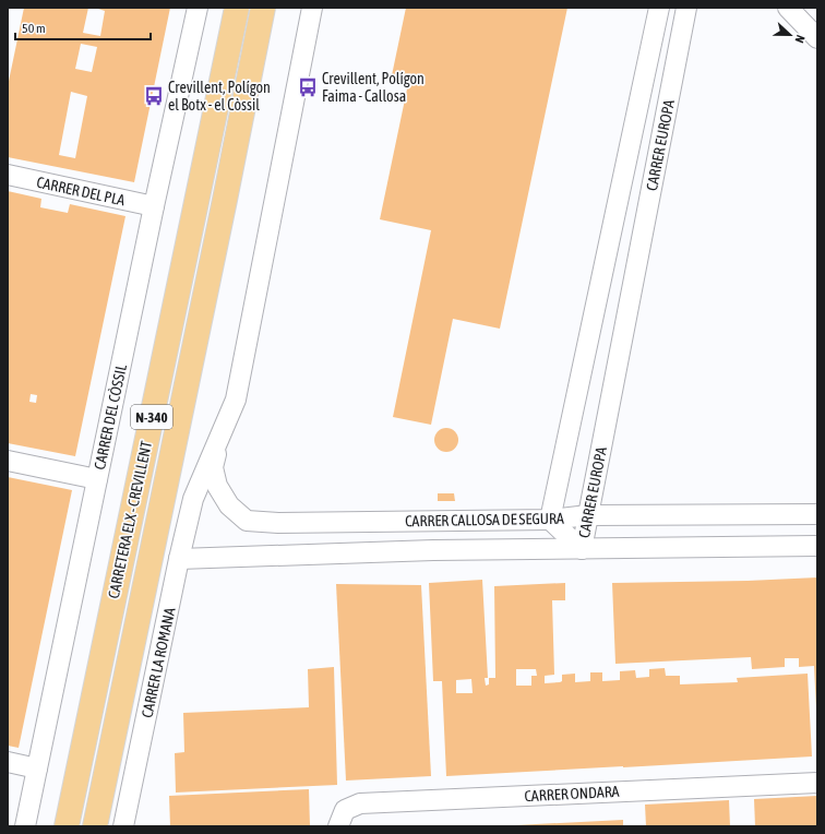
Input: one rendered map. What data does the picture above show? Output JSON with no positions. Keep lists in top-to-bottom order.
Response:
{
  "streets": {
    "highway": ["N-340", "CARRETERA ELX - CREVILLENT"],
    "street": [
      "CARRER EUROPA",
      "CARRER DEL PLA",
      "CARRER DEL CÒSSIL",
      "CARRER CALLOSA DE SEGURA",
      "CARRER LA ROMANA",
      "CARRER ONDARA"
    ]
  },
  "crossings": [
    ["CARRER EUROPA", "CARRER CALLOSA DE SEGURA"],
    ["CARRER DEL PLA", "CARRER DEL CÒSSIL"],
    ["CARRER CALLOSA DE SEGURA", "CARRER LA ROMANA"]
  ],
  "places": {
    "bus stop": ["Crevillent, Polígon Faima - Callosa", "Crevillent, Polígon el Botx - el Còssil"]
  },
  "scale_bar": "50 m",
  "north": "right"
}
